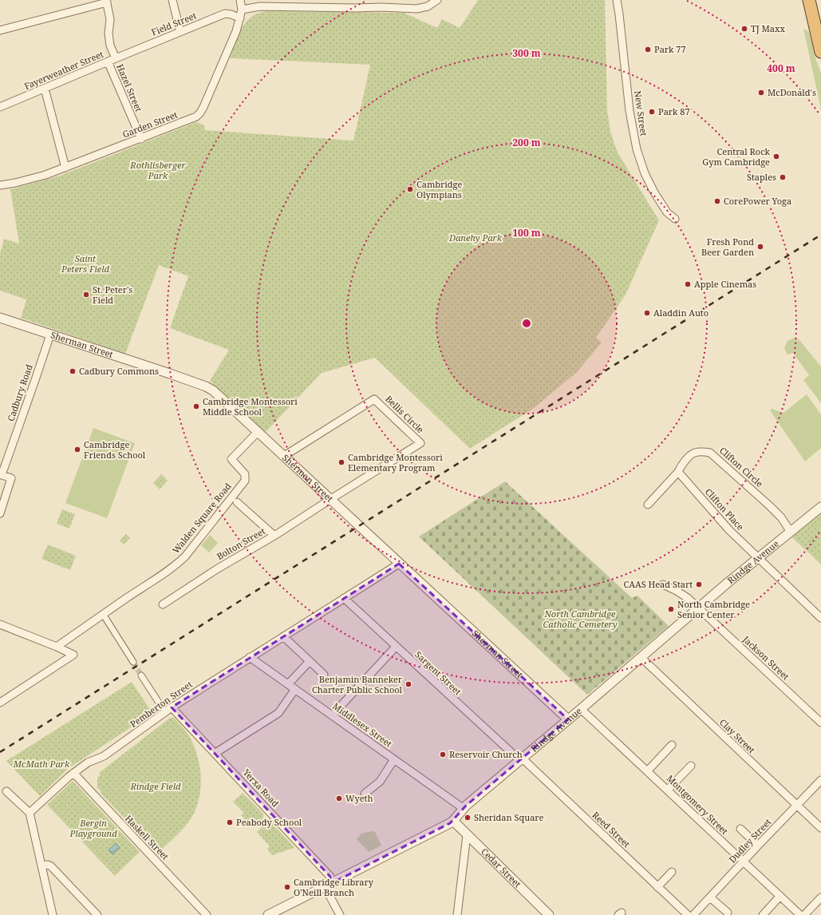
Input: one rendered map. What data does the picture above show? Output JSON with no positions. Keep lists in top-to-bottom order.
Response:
{
  "streets": {
    "street": [
      "Field Street",
      "Fayerweather Street",
      "Hazel Street",
      "New Street",
      "Garden Street",
      "Sherman Street",
      "Cadbury Road",
      "Bellis Circle",
      "Clifton Circle",
      "Clifton Place",
      "Walden Square Road",
      "Bolton Street",
      "Rindge Avenue",
      "Jackson Street",
      "Sargent Street",
      "Pemberton Street",
      "Middlesex Street",
      "Clay Street",
      "Yerxa Road",
      "Montgomery Street",
      "Reed Street",
      "Haskell Street",
      "Dudley Street",
      "Cedar Street"
    ]
  },
  "crossings": [
    ["Field Street", "Fayerweather Street"],
    ["Field Street", "Garden Street"],
    ["Fayerweather Street", "Hazel Street"],
    ["Hazel Street", "Garden Street"],
    ["Sherman Street", "Cadbury Road"],
    ["Sherman Street", "Bellis Circle"],
    ["Sherman Street", "Walden Square Road"],
    ["Sherman Street", "Bolton Street"],
    ["Sherman Street", "Rindge Avenue"],
    ["Sherman Street", "Pemberton Street"],
    ["Bellis Circle", "Bolton Street"],
    ["Clifton Circle", "Clifton Place"],
    ["Clifton Circle", "Rindge Avenue"],
    ["Clifton Place", "Rindge Avenue"],
    ["Rindge Avenue", "Jackson Street"],
    ["Rindge Avenue", "Sargent Street"],
    ["Rindge Avenue", "Middlesex Street"],
    ["Rindge Avenue", "Clay Street"],
    ["Rindge Avenue", "Yerxa Road"],
    ["Rindge Avenue", "Montgomery Street"],
    ["Rindge Avenue", "Reed Street"],
    ["Rindge Avenue", "Cedar Street"],
    ["Sargent Street", "Pemberton Street"],
    ["Sargent Street", "Reed Street"],
    ["Pemberton Street", "Middlesex Street"],
    ["Pemberton Street", "Yerxa Road"],
    ["Pemberton Street", "Haskell Street"],
    ["Clay Street", "Dudley Street"],
    ["Montgomery Street", "Dudley Street"]
  ],
  "parks": [
    "Rothlisberger Park",
    "Danehy Park",
    "Saint Peters Field",
    "North Cambridge Catholic Cemetery",
    "McMath Park",
    "Rindge Field",
    "Bergin Playground"
  ],
  "places": [
    "TJ Maxx",
    "Park 77",
    "McDonald's",
    "Park 87",
    "Central Rock Gym Cambridge",
    "Staples",
    "Cambridge Olympians",
    "CorePower Yoga",
    "Fresh Pond Beer Garden",
    "Apple Cinemas",
    "St. Peter's Field",
    "Aladdin Auto",
    "Cadbury Commons",
    "Cambridge Montessori Middle School",
    "Cambridge Friends School",
    "Cambridge Montessori Elementary Program",
    "CAAS Head Start",
    "North Cambridge Senior Center",
    "Benjamin Banneker Charter Public School",
    "Reservoir Church",
    "Wyeth",
    "Sheridan Square",
    "Peabody School",
    "Cambridge Library O'Neill Branch"
  ],
  "rings": [
    "300 m",
    "400 m",
    "200 m",
    "100 m"
  ]
}
